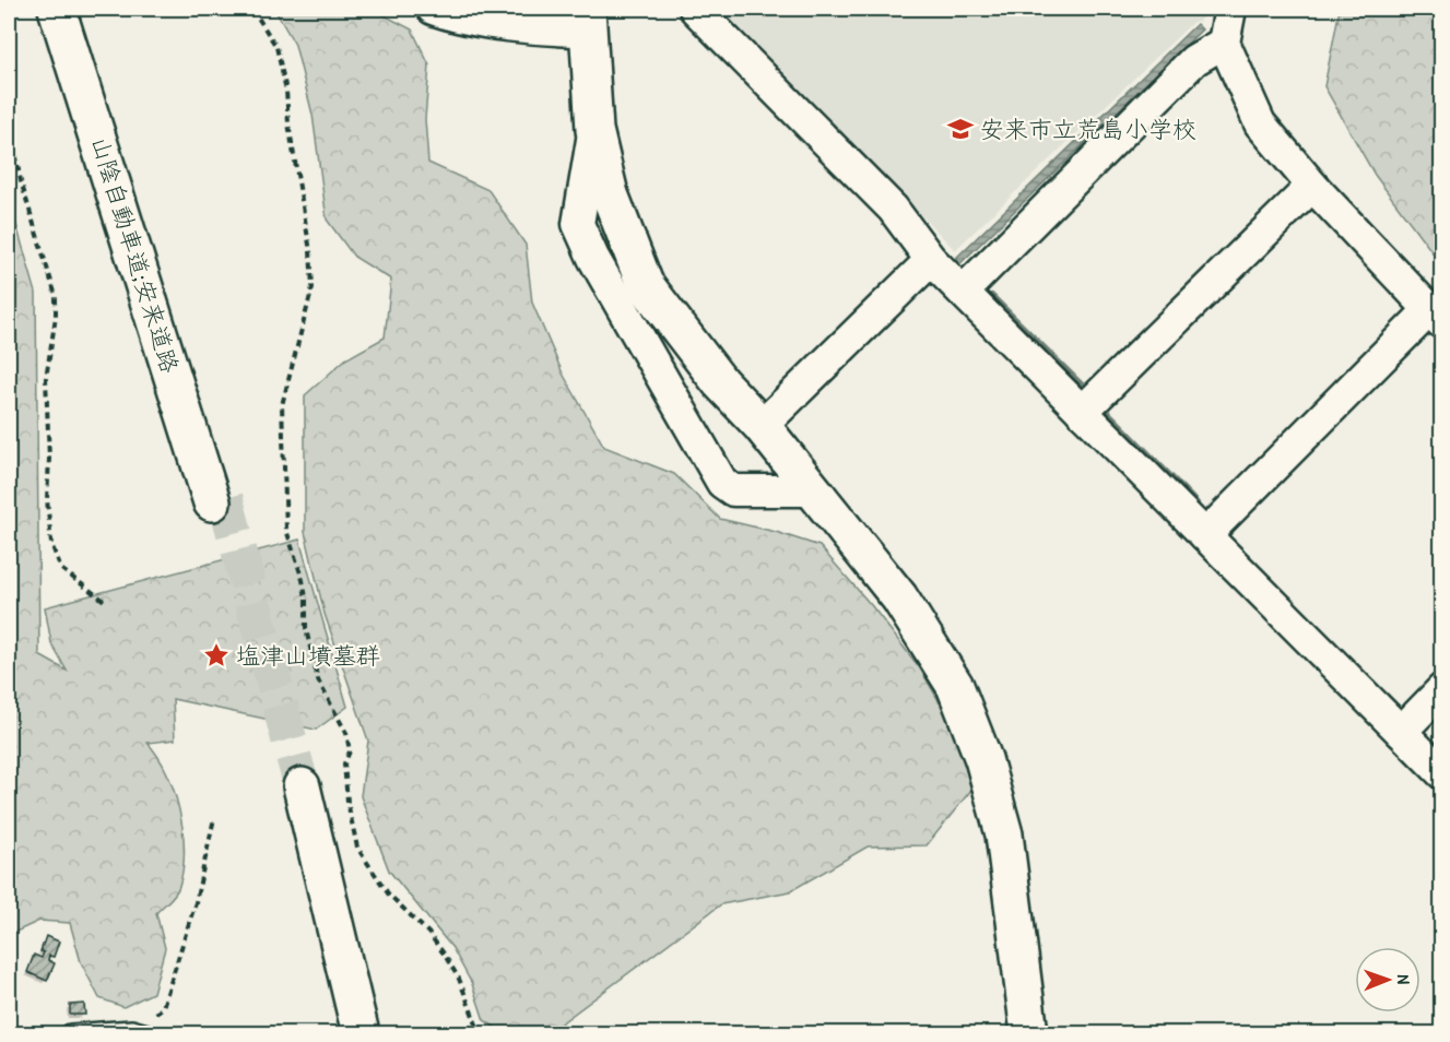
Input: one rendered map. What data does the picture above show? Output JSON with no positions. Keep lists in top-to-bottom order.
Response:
{
  "streets": {
    "main road": ["山陰自動車道;安来道路"]
  },
  "places": {
    "school or university": ["安来市立荒島小学校"],
    "place": ["塩津山墳墓群"]
  },
  "north": "right"
}
